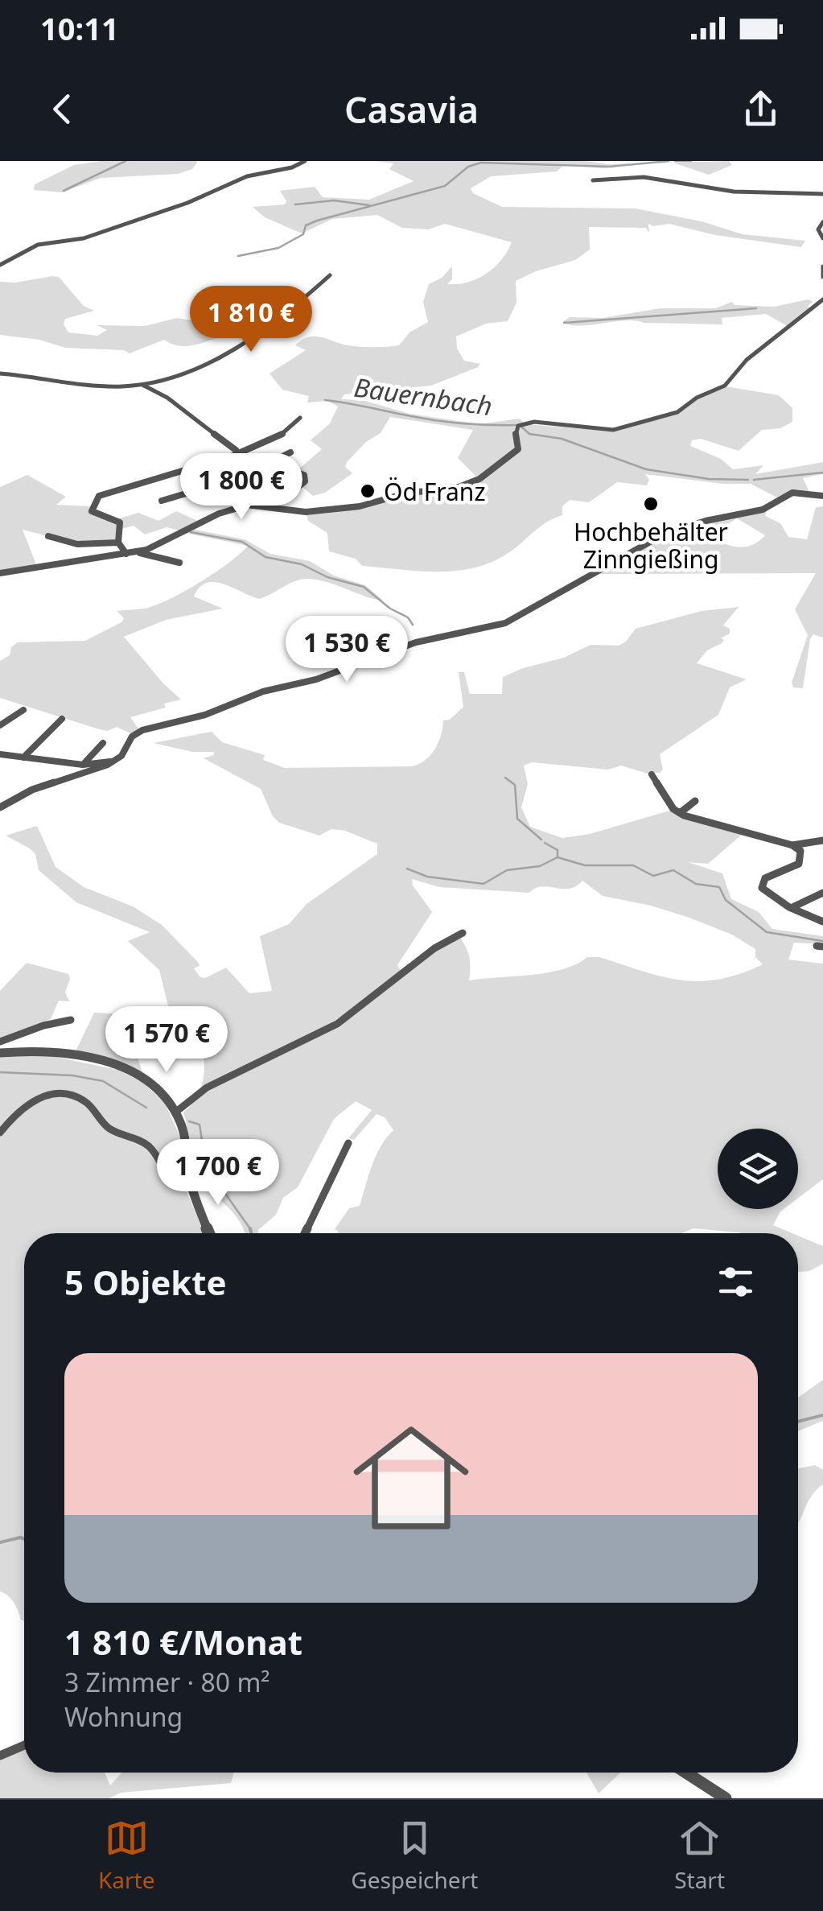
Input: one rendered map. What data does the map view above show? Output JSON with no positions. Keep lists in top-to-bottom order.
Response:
{
  "water": ["Bauernbach"],
  "places": ["Öd Franz", "Hochbehälter Zinngießing"],
  "page": {
    "status": "10:11",
    "header": "Casavia",
    "price": [
      "1 810 €",
      "1 800 €",
      "1 530 €",
      "1 570 €",
      "1 700 €"
    ],
    "heading": "5 Objekte",
    "list": [
      {
        "name": "1 810 €/Monat",
        "note": "3 Zimmer · 80 m² · Wohnung"
      }
    ],
    "tabs": ["Karte", "Gespeichert", "Start"]
  }
}
